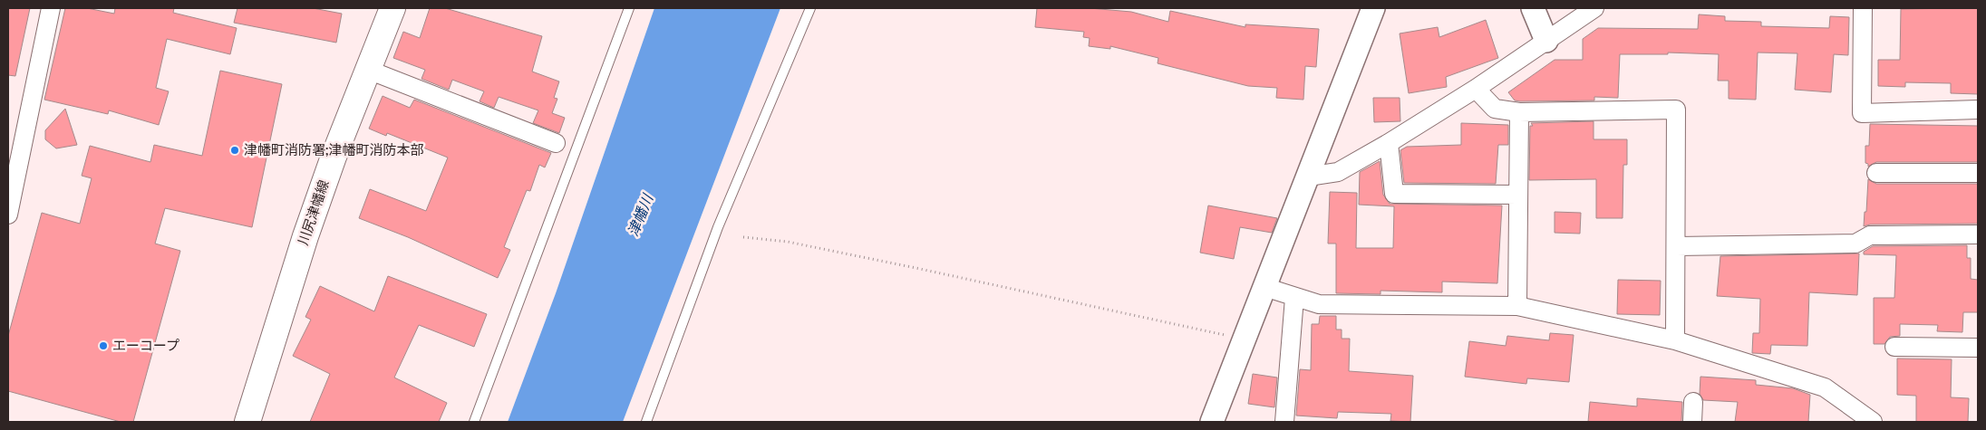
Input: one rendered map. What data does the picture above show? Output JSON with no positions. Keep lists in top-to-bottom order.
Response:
{
  "streets": {
    "main road": ["川尻津幡線"]
  },
  "water": ["津幡川"],
  "places": ["津幡町消防署;津幡町消防本部", "エーコープ"]
}
